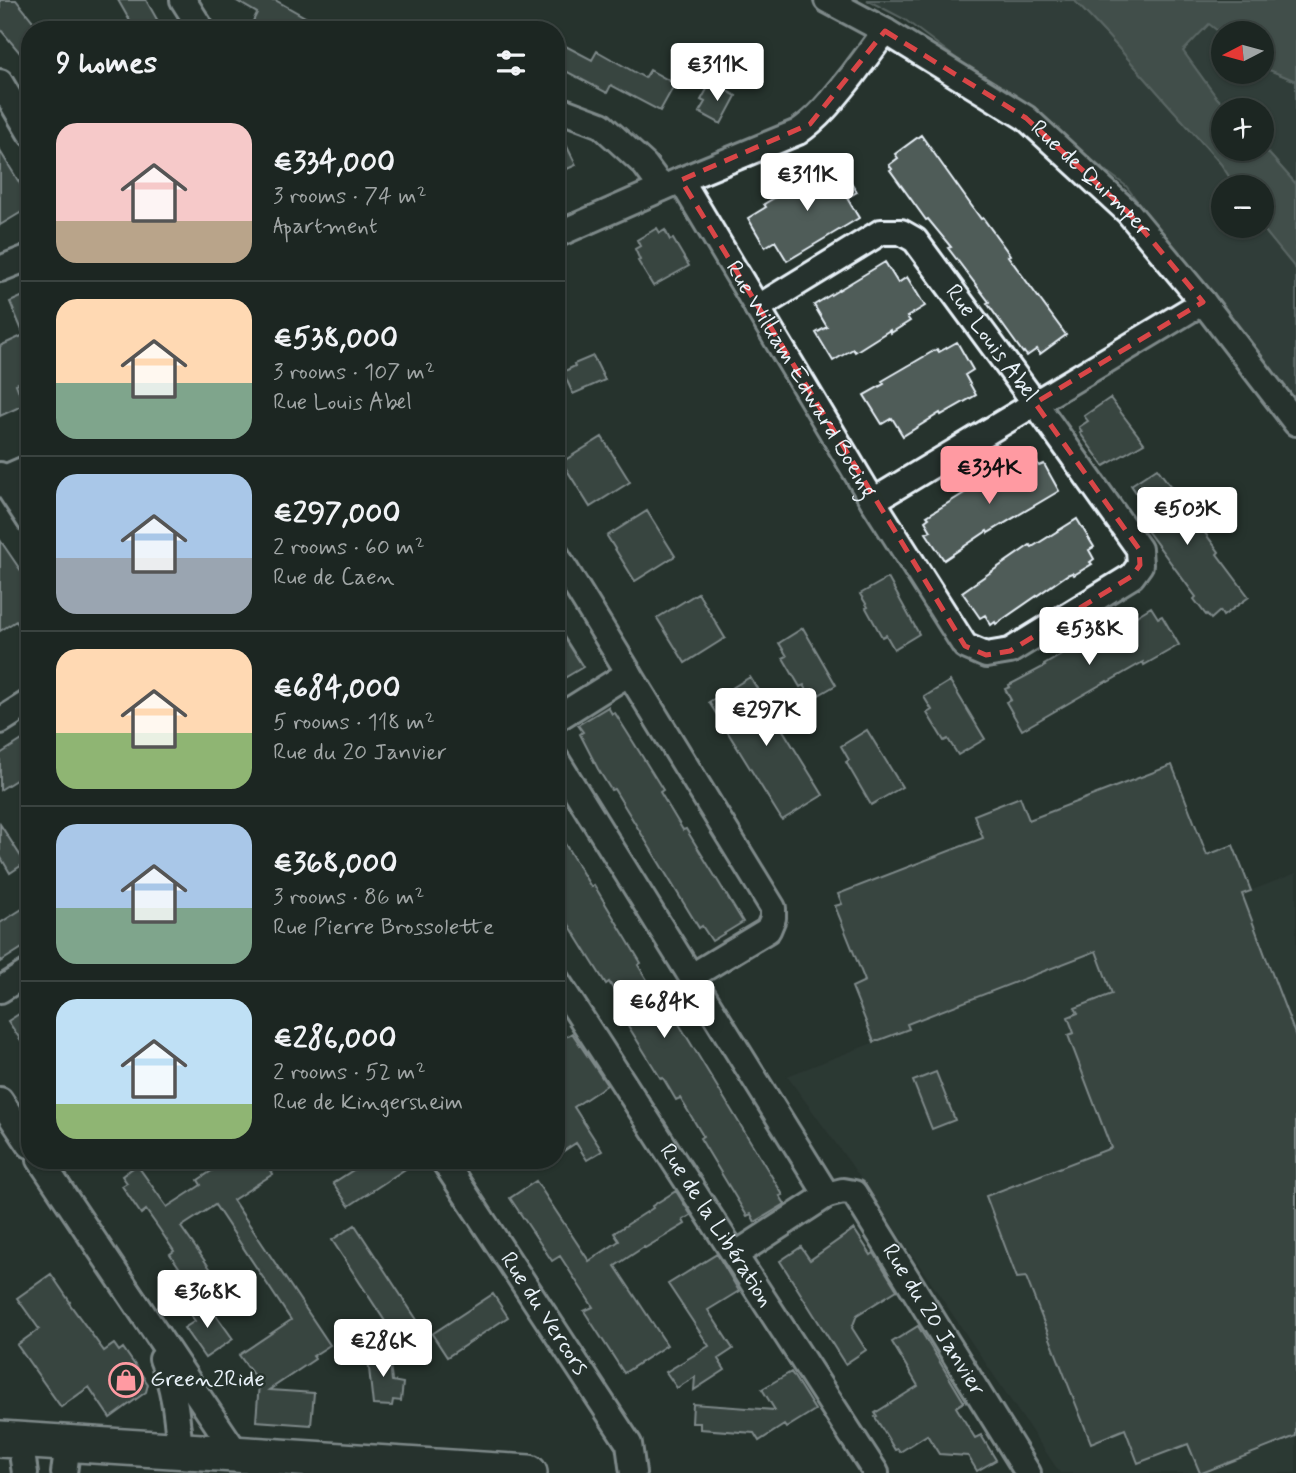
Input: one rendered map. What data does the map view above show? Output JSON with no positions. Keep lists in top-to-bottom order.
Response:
{
  "streets": {
    "street": [
      "Rue de Quimper",
      "Rue Louis Abel",
      "Rue William Edward Boeing",
      "Rue de la Libération",
      "Rue du Vercors",
      "Rue du 20 Janvier"
    ]
  },
  "crossings": [
    ["Rue de Quimper", "Rue William Edward Boeing"],
    ["Rue Louis Abel", "Rue William Edward Boeing"],
    ["Rue de la Libération", "Rue du 20 Janvier"]
  ],
  "places": {
    "shop": ["Green2Ride"]
  },
  "north": "left",
  "page": {
    "map_buttons": ["+", "−"],
    "heading": "9 homes",
    "price": [
      "€311K",
      "€311K",
      "€334K",
      "€503K",
      "€538K",
      "€297K",
      "€684K",
      "€368K",
      "€286K"
    ],
    "list": [
      {
        "name": "€334,000",
        "note": "3 rooms · 74 m² · Apartment"
      },
      {
        "name": "€538,000",
        "note": "3 rooms · 107 m² · Rue Louis Abel"
      },
      {
        "name": "€297,000",
        "note": "2 rooms · 60 m² · Rue de Caen"
      },
      {
        "name": "€684,000",
        "note": "5 rooms · 118 m² · Rue du 20 Janvier"
      },
      {
        "name": "€368,000",
        "note": "3 rooms · 86 m² · Rue Pierre Brossolette"
      },
      {
        "name": "€286,000",
        "note": "2 rooms · 52 m² · Rue de Kingersheim"
      }
    ]
  }
}
